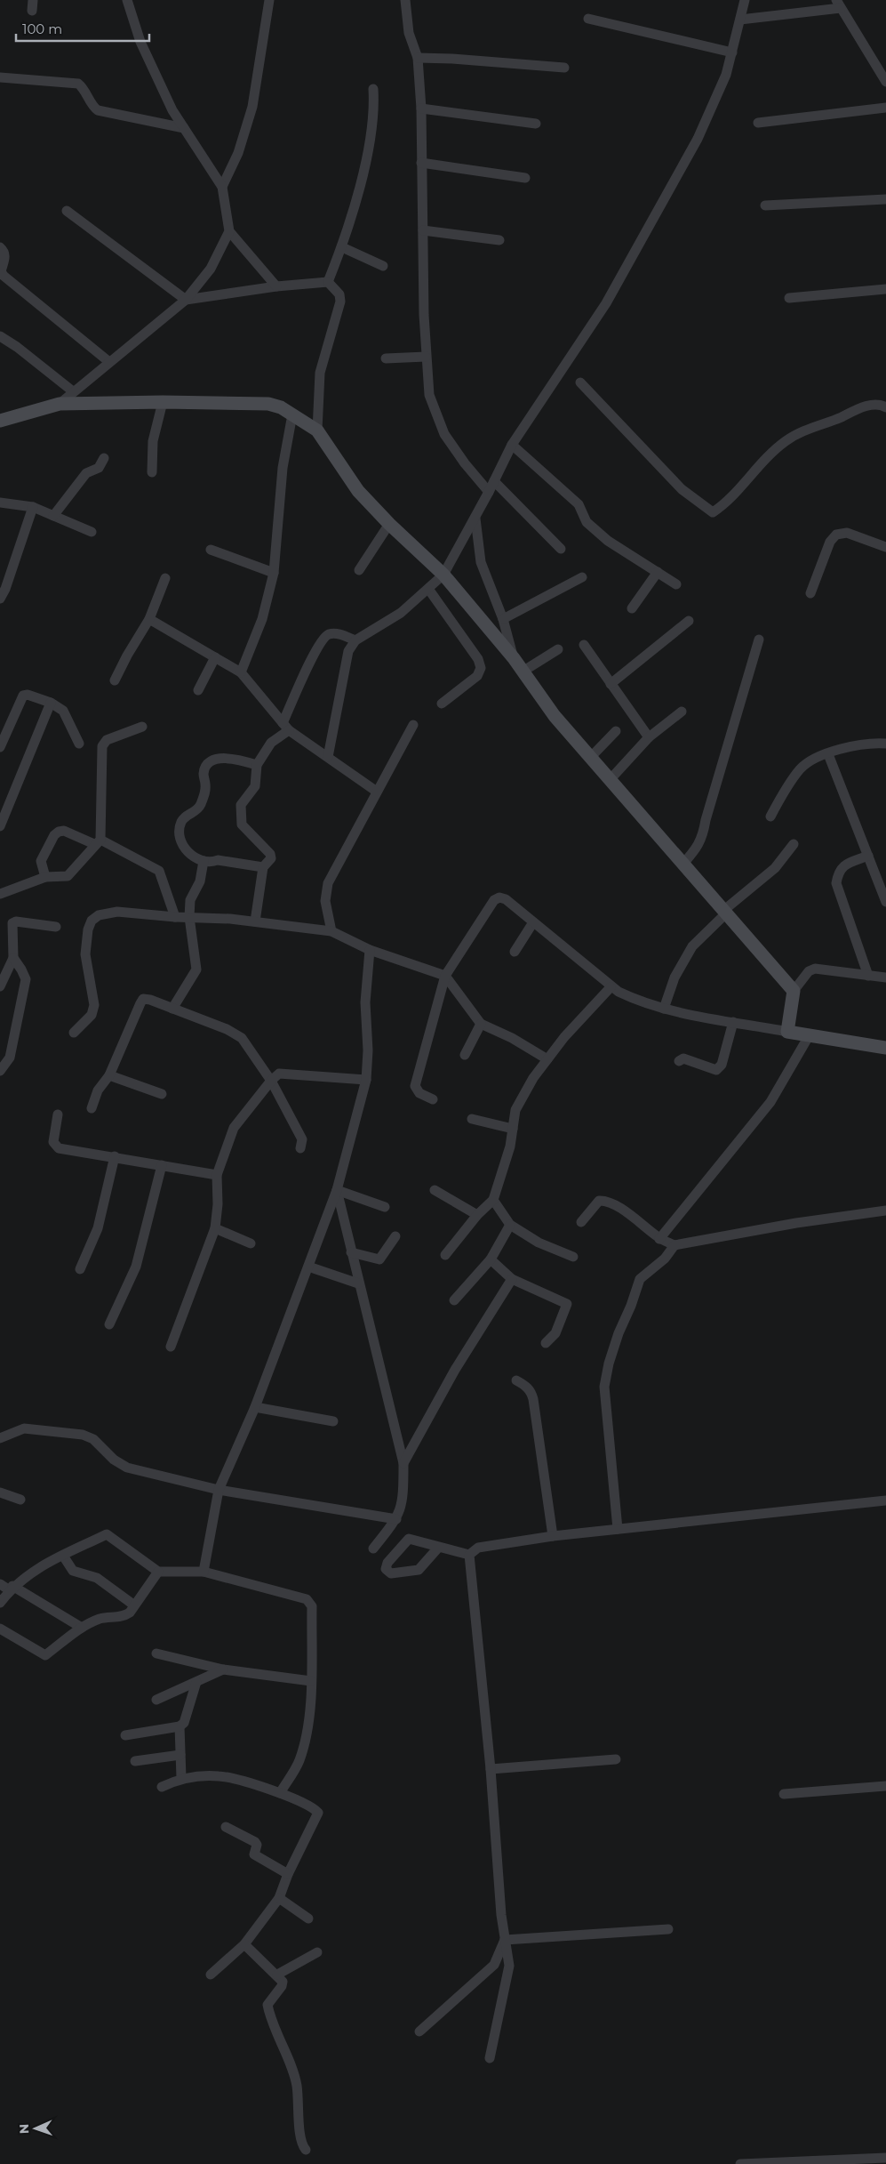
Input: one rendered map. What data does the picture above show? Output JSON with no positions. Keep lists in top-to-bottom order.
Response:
{
  "scale_bar": "100 m",
  "north": "left"
}
